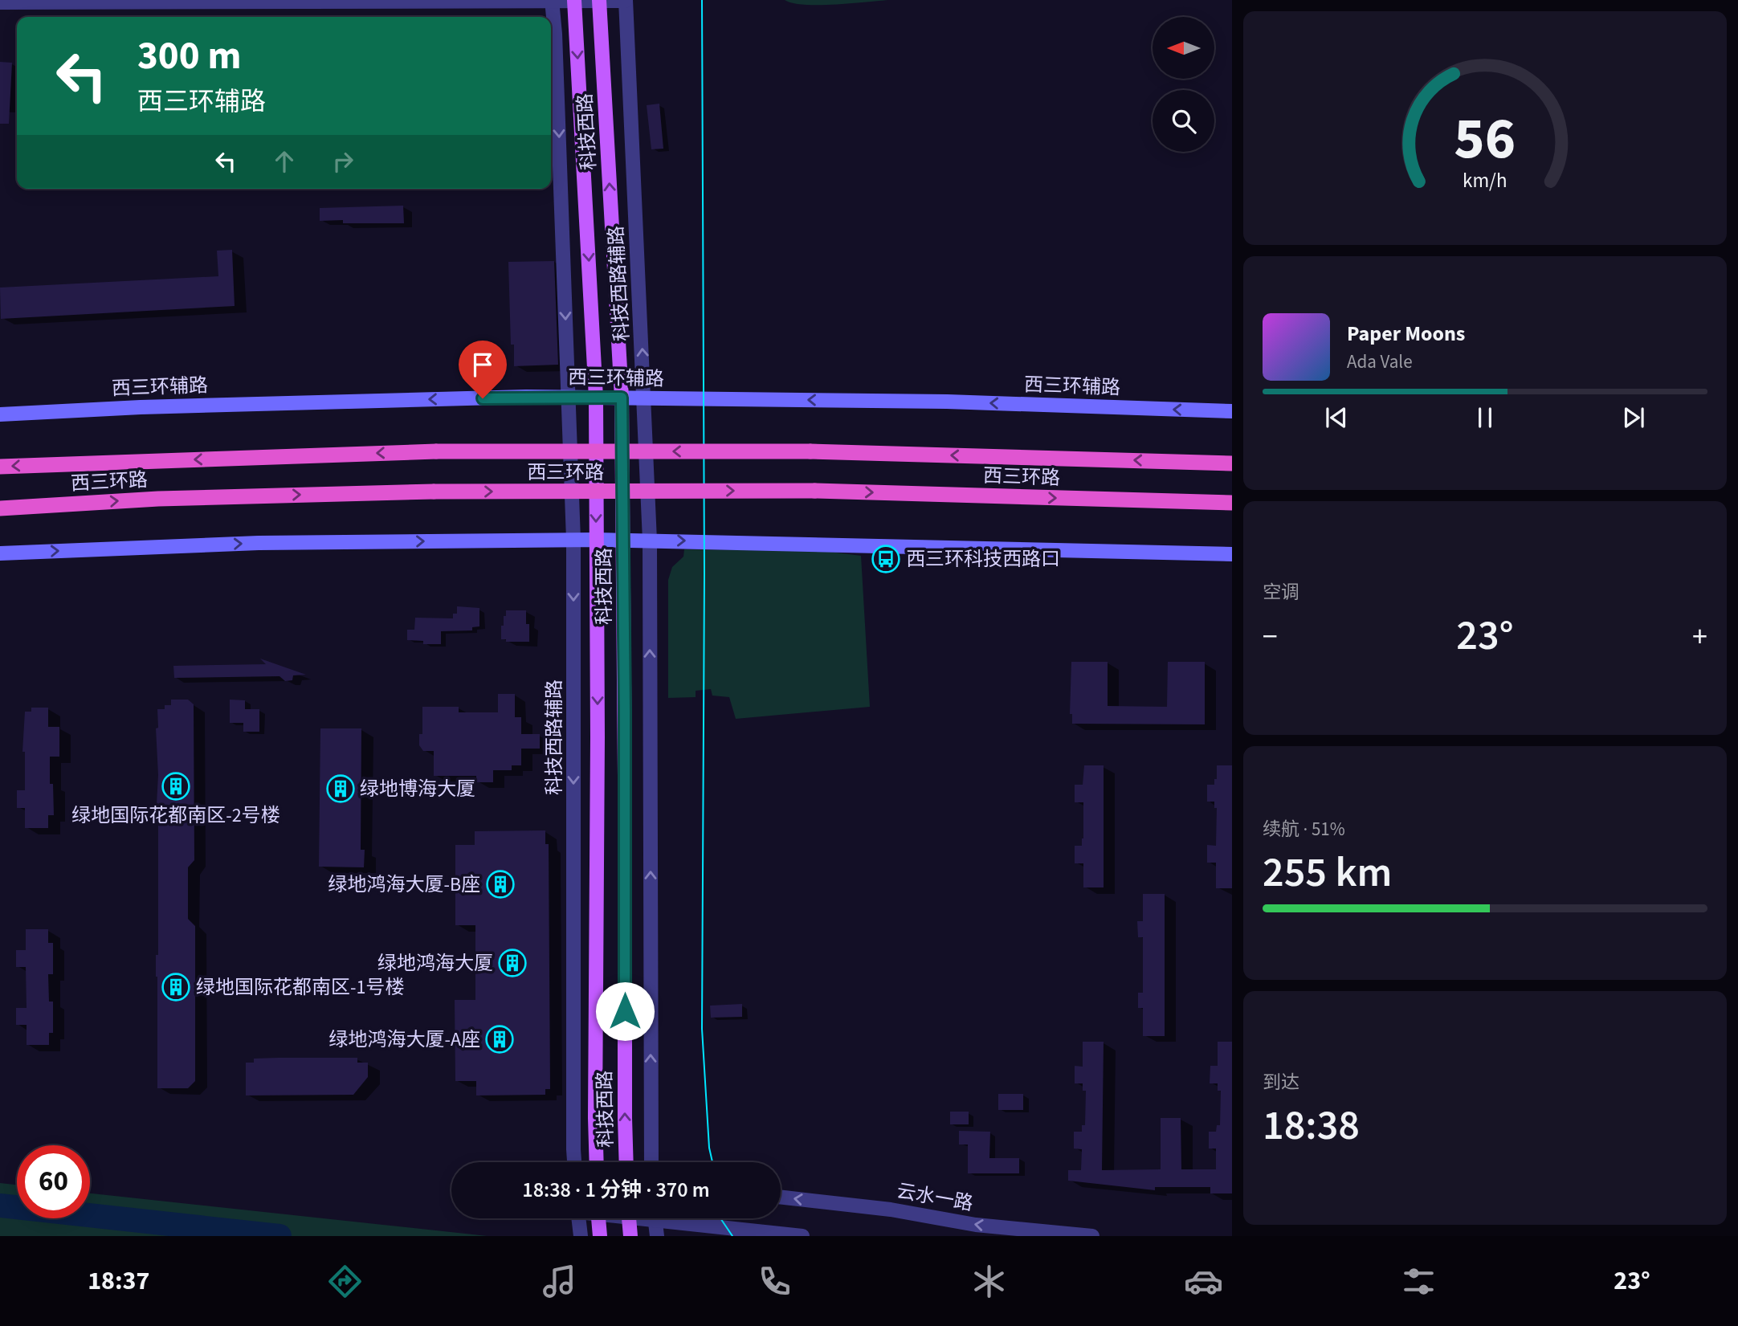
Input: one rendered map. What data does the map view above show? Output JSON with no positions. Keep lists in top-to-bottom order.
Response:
{
  "streets": {
    "highway": ["西三环路"],
    "main road": ["科技西路", "西三环辅路"],
    "street": ["科技西路辅路", "云水一路"]
  },
  "crossings": [
    ["科技西路", "西三环辅路"],
    ["科技西路辅路", "西三环辅路"]
  ],
  "one_way": ["西三环辅路", "云水一路"],
  "places": {
    "bus stop": ["西三环科技西路口"],
    "building": [
      "绿地国际花都南区-2号楼",
      "绿地博海大厦",
      "绿地鸿海大厦-B座",
      "绿地鸿海大厦",
      "绿地国际花都南区-1号楼",
      "绿地鸿海大厦-A座"
    ]
  },
  "north": "left",
  "page": {
    "turn": ["300 m", "西三环辅路"],
    "song": ["Paper Moons", "Ada Vale"],
    "tile": [
      "空调",
      ["续航 · 51%", "255 km"],
      ["到达", "18:38"]
    ],
    "heat": ["−", "23°", "+"],
    "limit": "60",
    "trip": "18:38 · 1 分钟 · 370 m",
    "tabs": ["18:37", "23°"],
    "gauge": ["56", "km/h"]
  }
}
